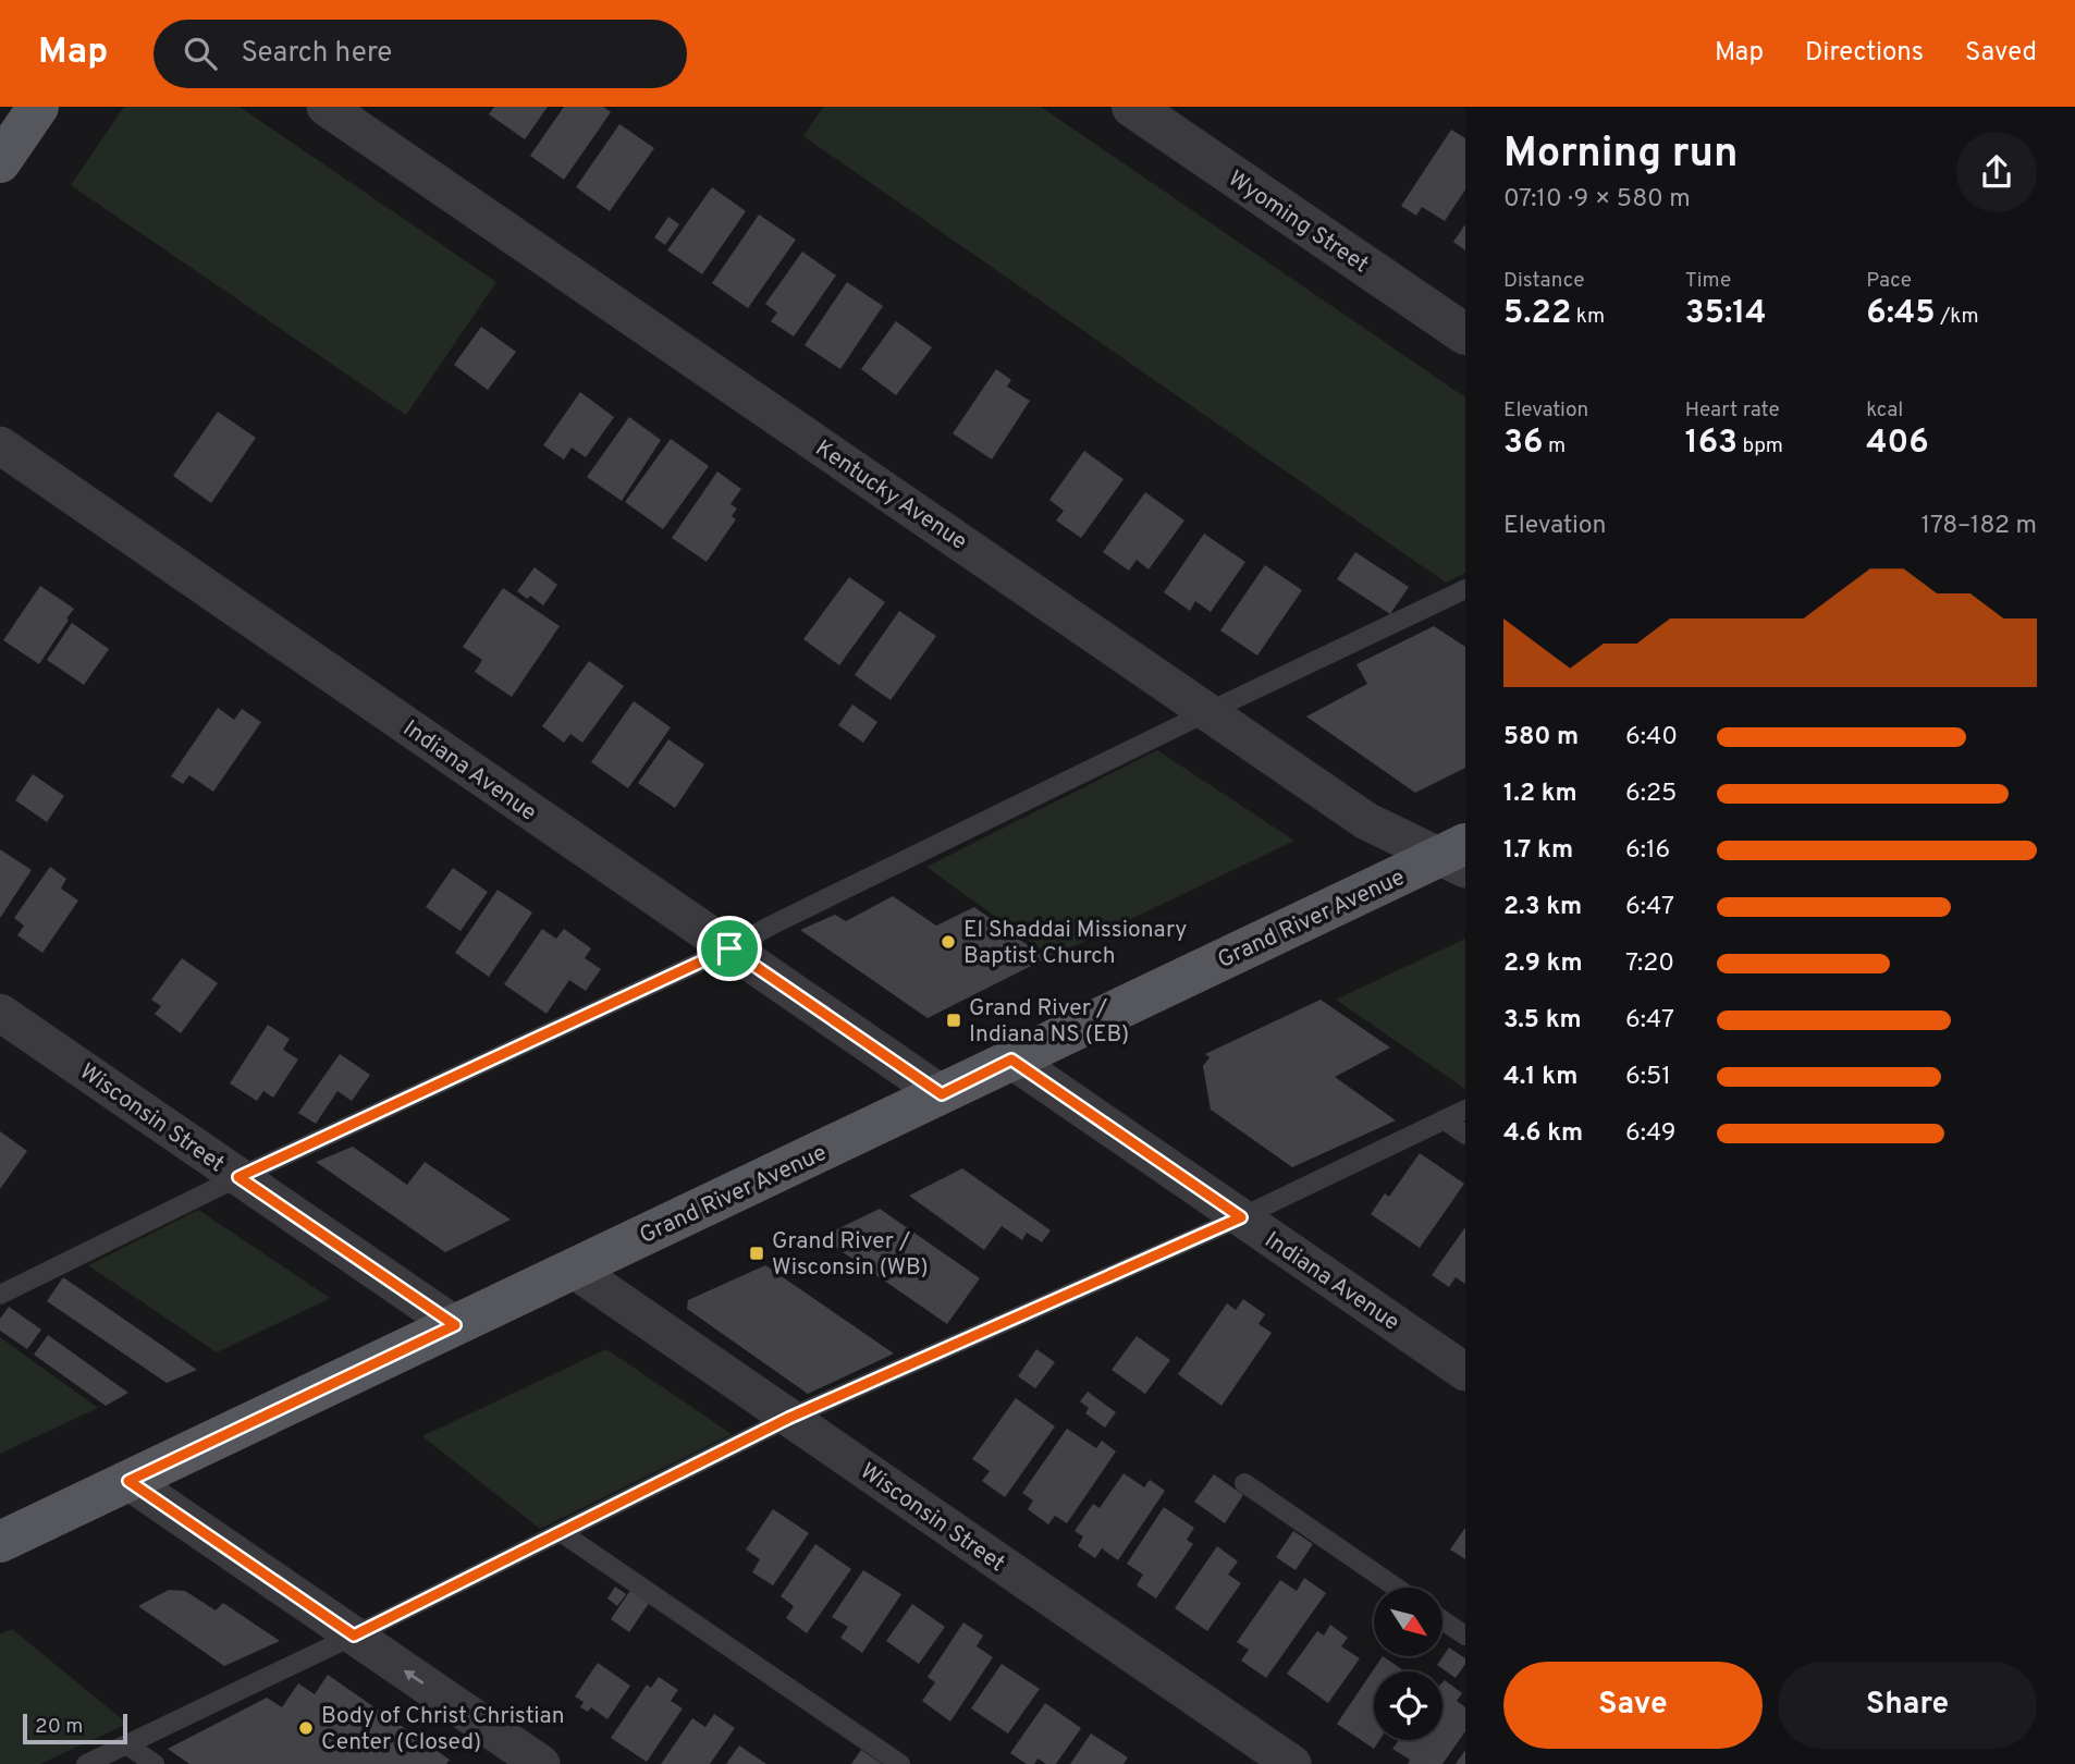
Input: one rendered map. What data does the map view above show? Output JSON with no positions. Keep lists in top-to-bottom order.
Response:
{
  "streets": {
    "main road": ["Grand River Avenue"],
    "street": [
      "Wyoming Street",
      "Kentucky Avenue",
      "Indiana Avenue",
      "Wisconsin Street"
    ]
  },
  "crossings": [
    ["Kentucky Avenue", "Grand River Avenue"],
    ["Indiana Avenue", "Grand River Avenue"],
    ["Grand River Avenue", "Wisconsin Street"]
  ],
  "places": {
    "other": ["El Shaddai Missionary Baptist Church", "Body of Christ Christian Center (Closed)"],
    "transit": ["Grand River / Indiana NS (EB)", "Grand River / Wisconsin (WB)"]
  },
  "scale_bar": "20 m",
  "north": "bottom right",
  "page": {
    "header": "Map",
    "search": "Search here",
    "nav": ["Map", "Directions", "Saved"],
    "heading": ["Morning run", "07:10 · 9 × 580 m"],
    "stats": [
      ["Distance", "5.22 km"],
      ["Time", "35:14"],
      ["Pace", "6:45 /km"],
      ["Elevation", "36 m"],
      ["Heart rate", "163 bpm"],
      ["kcal", "406"]
    ],
    "chart": ["Elevation", "178–182 m"],
    "list": [
      {
        "name": "580 m",
        "note": "6:40"
      },
      {
        "name": "1.2 km",
        "note": "6:25"
      },
      {
        "name": "1.7 km",
        "note": "6:16"
      },
      {
        "name": "2.3 km",
        "note": "6:47"
      },
      {
        "name": "2.9 km",
        "note": "7:20"
      },
      {
        "name": "3.5 km",
        "note": "6:47"
      },
      {
        "name": "4.1 km",
        "note": "6:51"
      },
      {
        "name": "4.6 km",
        "note": "6:49"
      }
    ],
    "buttons": ["Save", "Share"],
    "scale": "20 m"
  }
}
